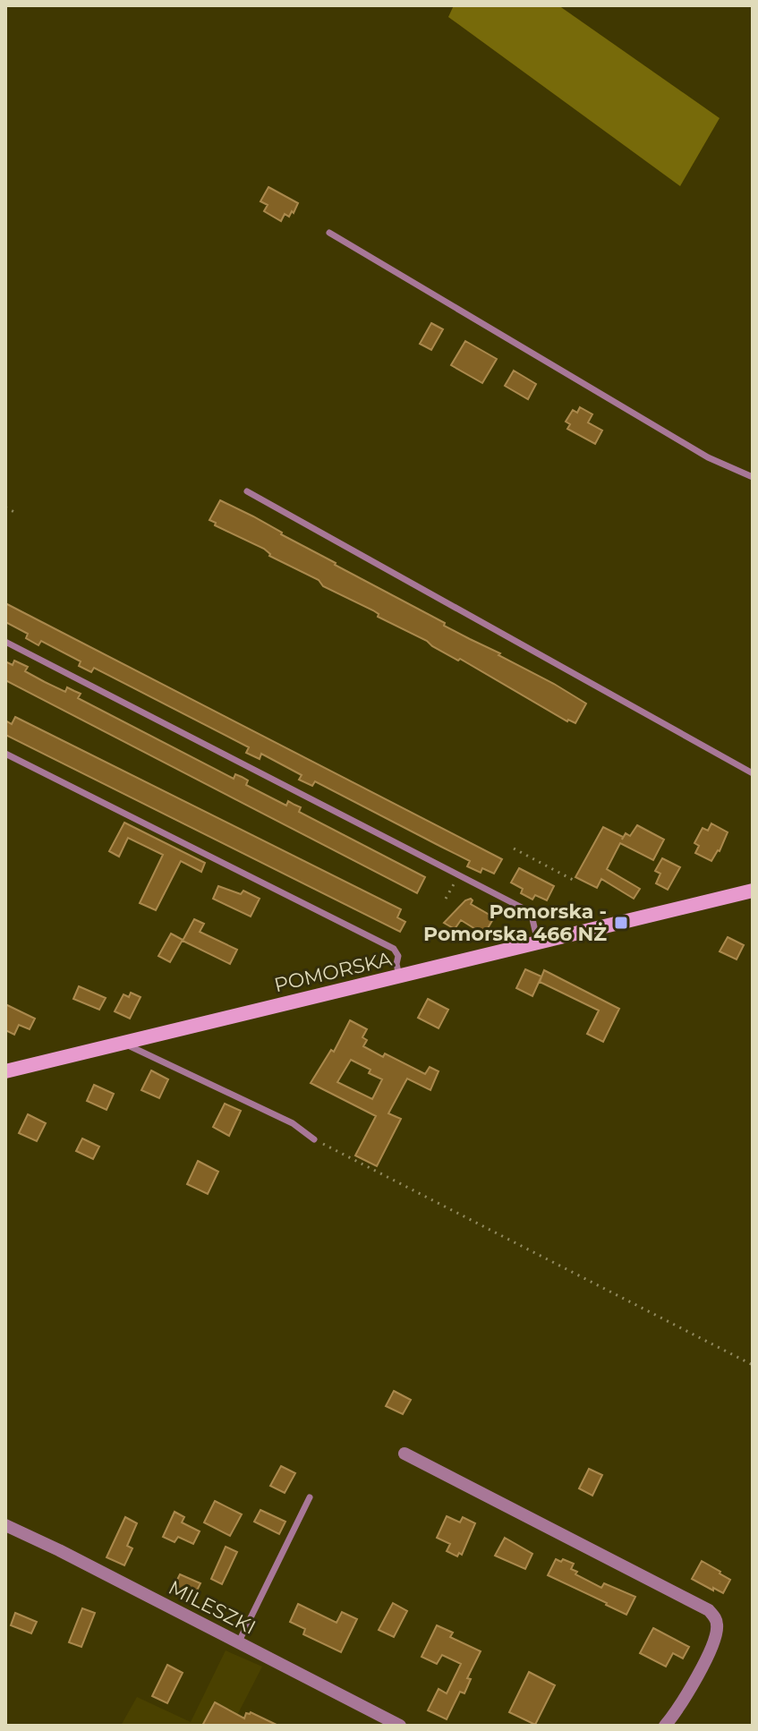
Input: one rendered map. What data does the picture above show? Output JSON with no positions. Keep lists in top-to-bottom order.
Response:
{
  "streets": {
    "street": ["POMORSKA", "MILESZKI"]
  },
  "places": {
    "transit": ["Pomorska - Pomorska 466 NŻ"]
  }
}
